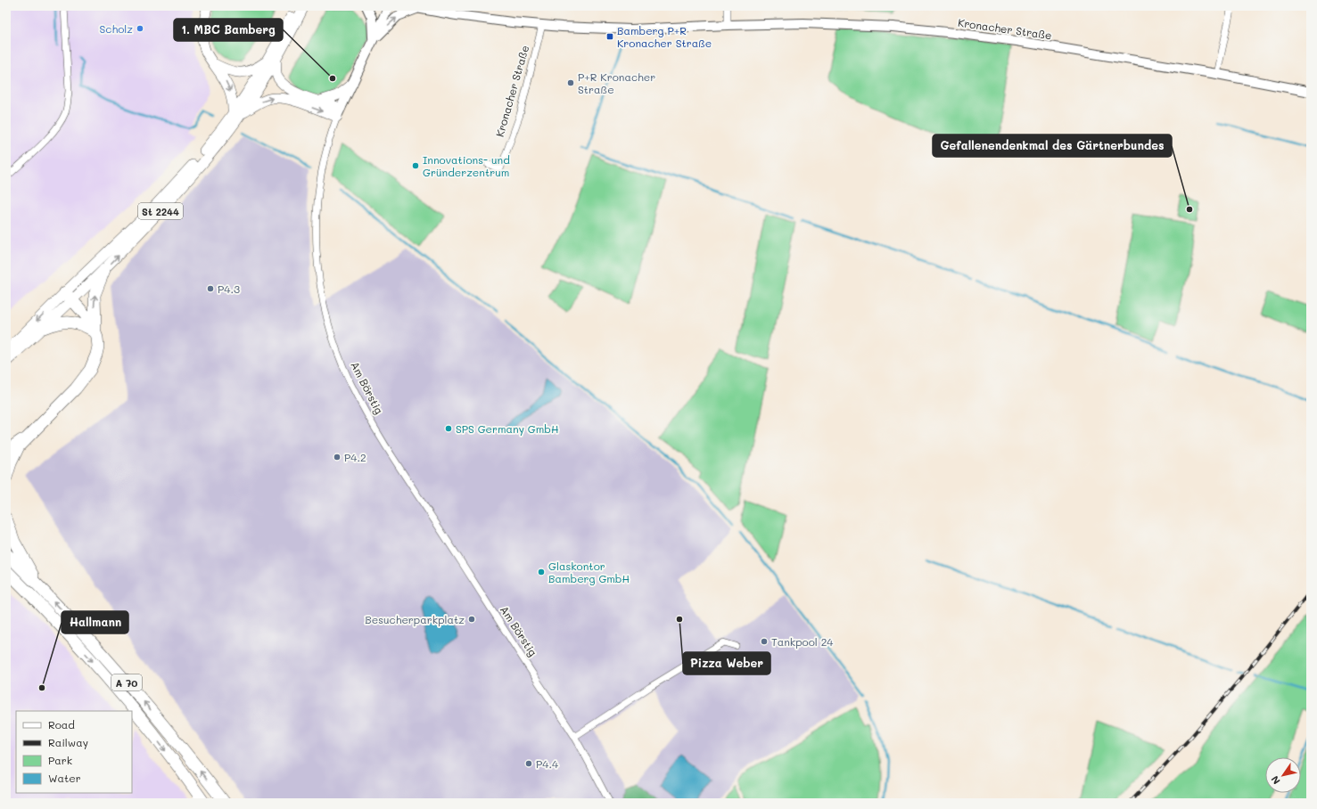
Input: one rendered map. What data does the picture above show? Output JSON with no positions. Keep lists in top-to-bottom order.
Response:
{
  "streets": {
    "highway": ["A 70"],
    "main road": ["St 2244"],
    "street": ["Kronacher Straße", "Am Börstig"]
  },
  "places": {
    "other": [
      "Scholz",
      "1. MBC Bamberg",
      "P+R Kronacher Straße",
      "Innovations- und Gründerzentrum",
      "Gefallenendenkmal des Gärtnerbundes",
      "P4.3",
      "SPS Germany GmbH",
      "P4.2",
      "Glaskontor Bamberg GmbH",
      "Besucherparkplatz",
      "Pizza Weber",
      "Tankpool 24",
      "Hallmann",
      "P4.4"
    ],
    "transit": ["Bamberg P+R Kronacher Straße"]
  },
  "legend": [
    "Road",
    "Railway",
    "Park",
    "Water"
  ],
  "north": "bottom left"
}
